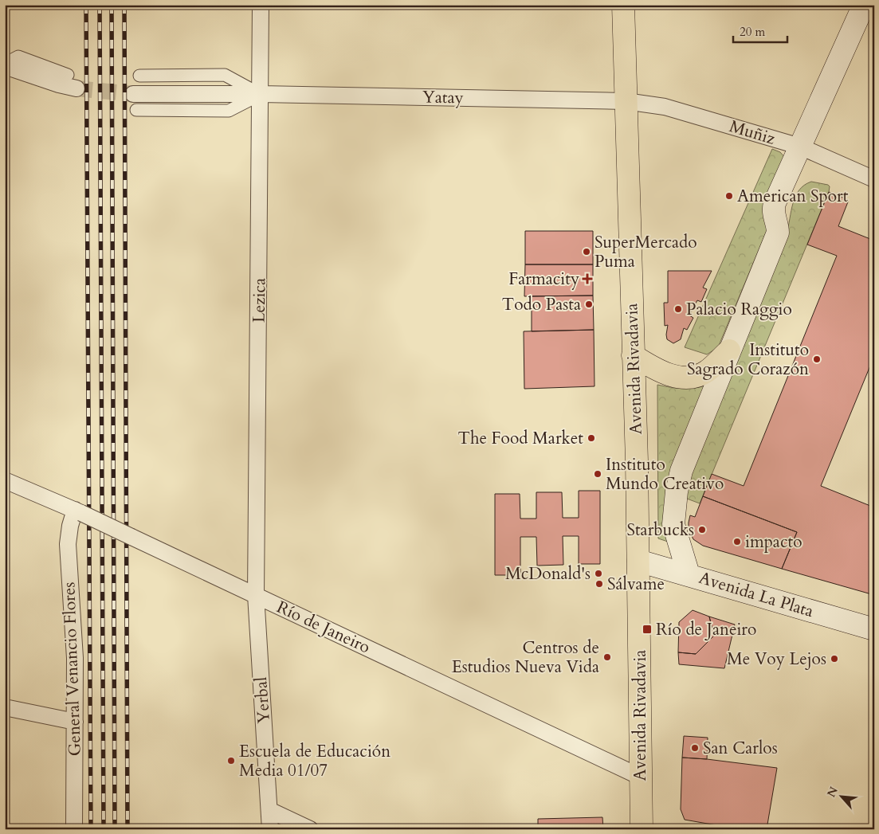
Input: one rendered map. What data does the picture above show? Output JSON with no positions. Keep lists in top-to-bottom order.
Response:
{
  "streets": {
    "main road": ["Avenida Rivadavia", "Avenida La Plata"],
    "street": [
      "Yatay",
      "Muñiz",
      "Lezica",
      "Río de Janeiro",
      "General Venancio Flores",
      "Yerbal"
    ]
  },
  "crossings": [
    ["Yatay", "Muñiz"],
    ["Yatay", "Lezica"],
    ["Yatay", "Avenida Rivadavia"],
    ["Muñiz", "Avenida Rivadavia"],
    ["Lezica", "Río de Janeiro"],
    ["Lezica", "Yerbal"],
    ["Avenida Rivadavia", "Avenida La Plata"],
    ["Avenida Rivadavia", "Río de Janeiro"],
    ["Río de Janeiro", "General Venancio Flores"],
    ["Río de Janeiro", "Yerbal"]
  ],
  "places": {
    "other": [
      "American Sport",
      "SuperMercado Puma",
      "Todo Pasta",
      "Palacio Raggio",
      "Instituto Sagrado Corazón",
      "The Food Market",
      "Instituto Mundo Creativo",
      "Starbucks",
      "impacto",
      "McDonald's",
      "Sálvame",
      "Centros de Estudios Nueva Vida",
      "Me Voy Lejos",
      "San Carlos",
      "Escuela de Educación Media 01/07"
    ],
    "health": ["Farmacity"],
    "transit": ["Río de Janeiro"]
  },
  "scale_bar": "20 m",
  "north": "top left"
}
